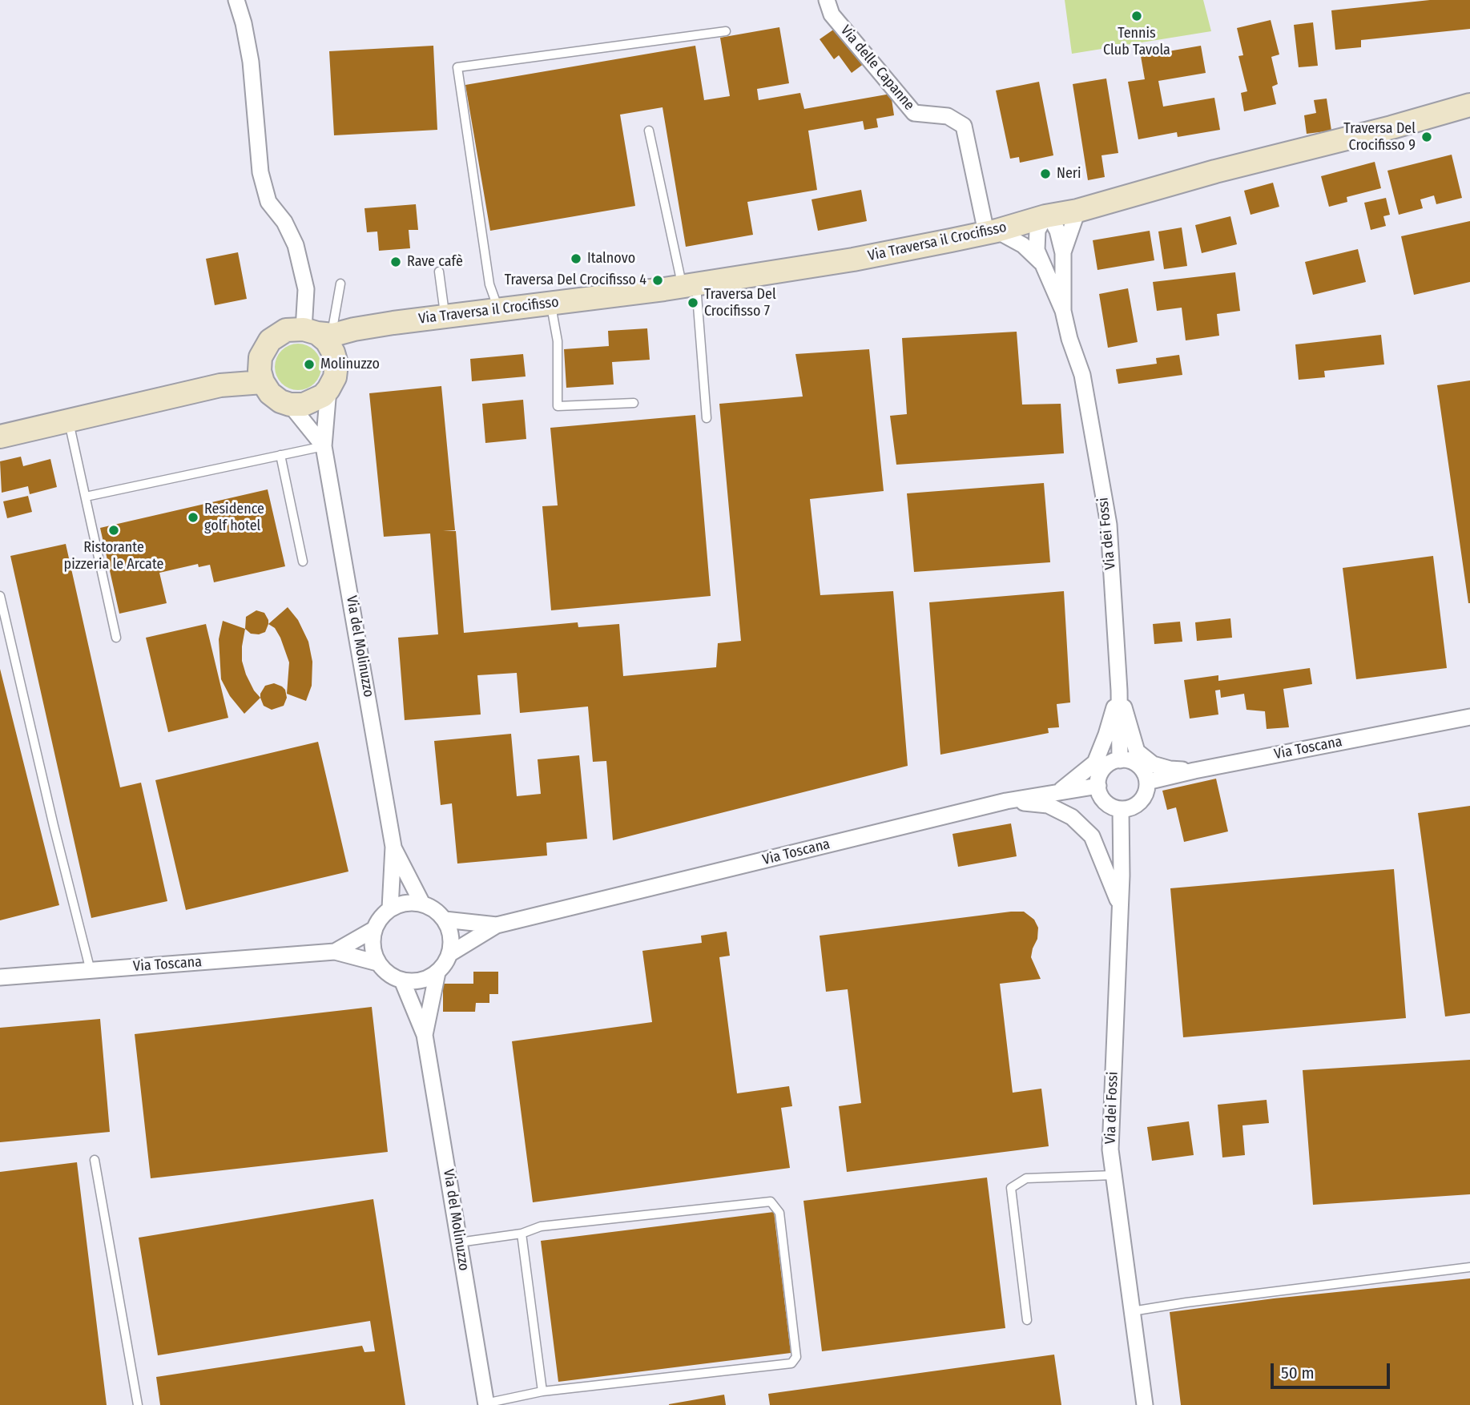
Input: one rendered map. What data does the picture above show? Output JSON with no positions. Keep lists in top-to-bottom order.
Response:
{
  "streets": {
    "street": [
      "Via delle Capanne",
      "Via Traversa il Crocifisso",
      "Via dei Fossi",
      "Via del Molinuzzo",
      "Via Toscana"
    ]
  },
  "crossings": [
    ["Via delle Capanne", "Via Traversa il Crocifisso"],
    ["Via delle Capanne", "Via dei Fossi"],
    ["Via Traversa il Crocifisso", "Via dei Fossi"],
    ["Via Traversa il Crocifisso", "Via del Molinuzzo"],
    ["Via dei Fossi", "Via Toscana"],
    ["Via del Molinuzzo", "Via Toscana"]
  ],
  "places": [
    "Tennis Club Tavola",
    "Traversa Del Crocifisso 9",
    "Neri",
    "Italnovo",
    "Rave cafè",
    "Traversa Del Crocifisso 4",
    "Traversa Del Crocifisso 7",
    "Molinuzzo",
    "Residence golf hotel",
    "Ristorante pizzeria le Arcate"
  ],
  "scale_bar": "50 m"
}
